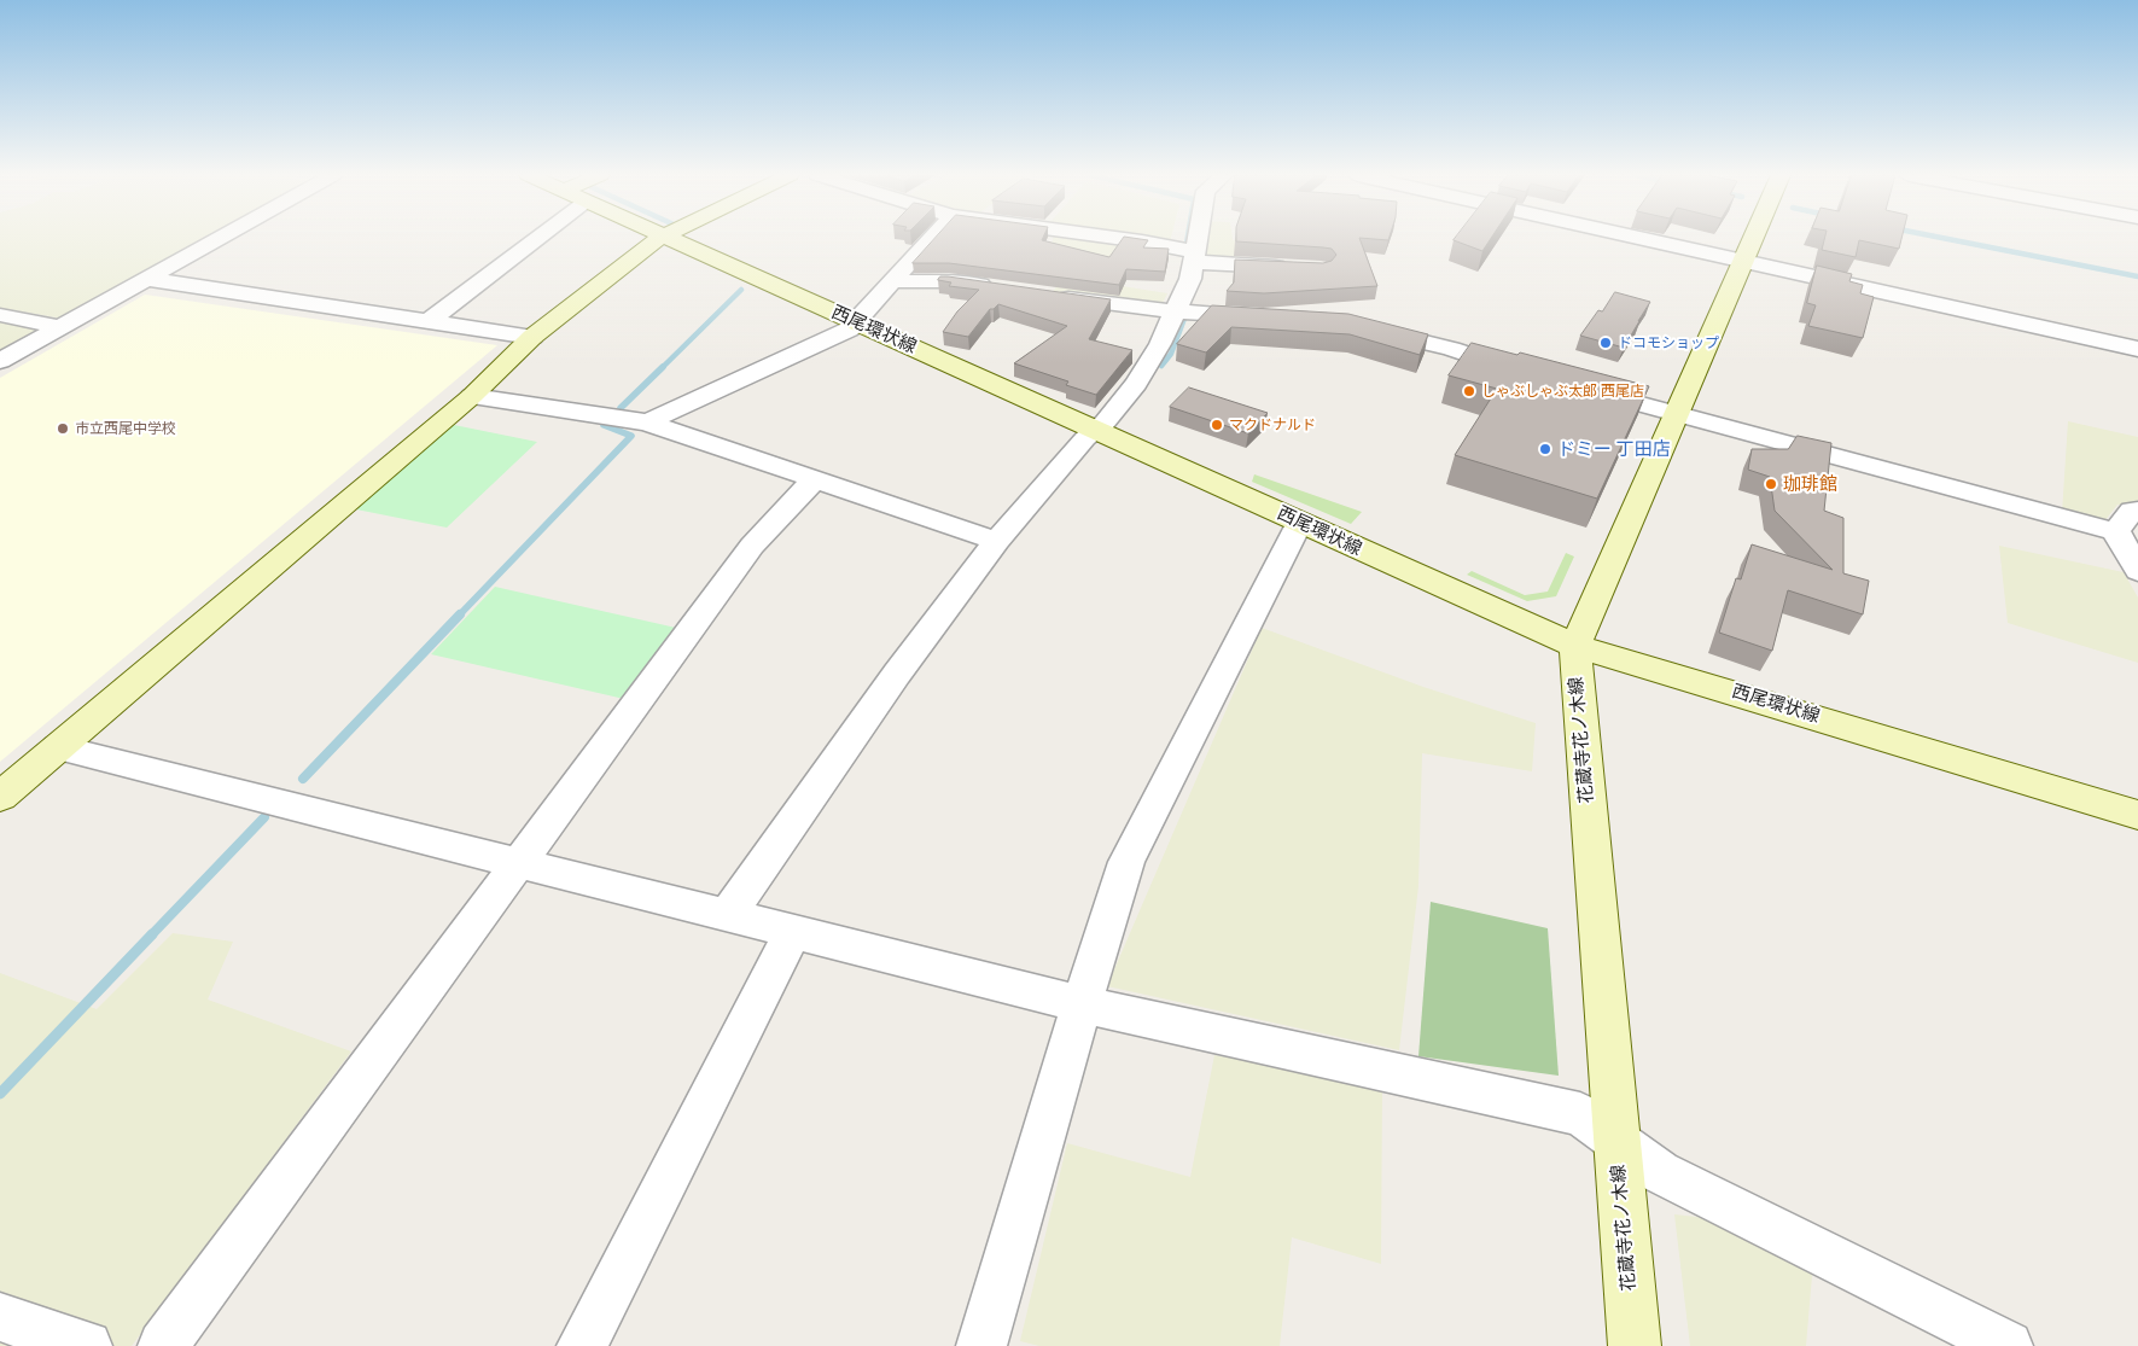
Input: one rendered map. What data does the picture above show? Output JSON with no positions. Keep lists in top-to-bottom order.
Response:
{
  "streets": {
    "main road": ["西尾環状線", "花蔵寺花ノ木線"]
  },
  "crossings": [
    ["西尾環状線", "花蔵寺花ノ木線"]
  ],
  "places": [
    "ドコモショップ",
    "しゃぶしゃぶ太郎 西尾店",
    "マクドナルド",
    "市立西尾中学校",
    "ドミー 丁田店",
    "珈琲館"
  ]
}
